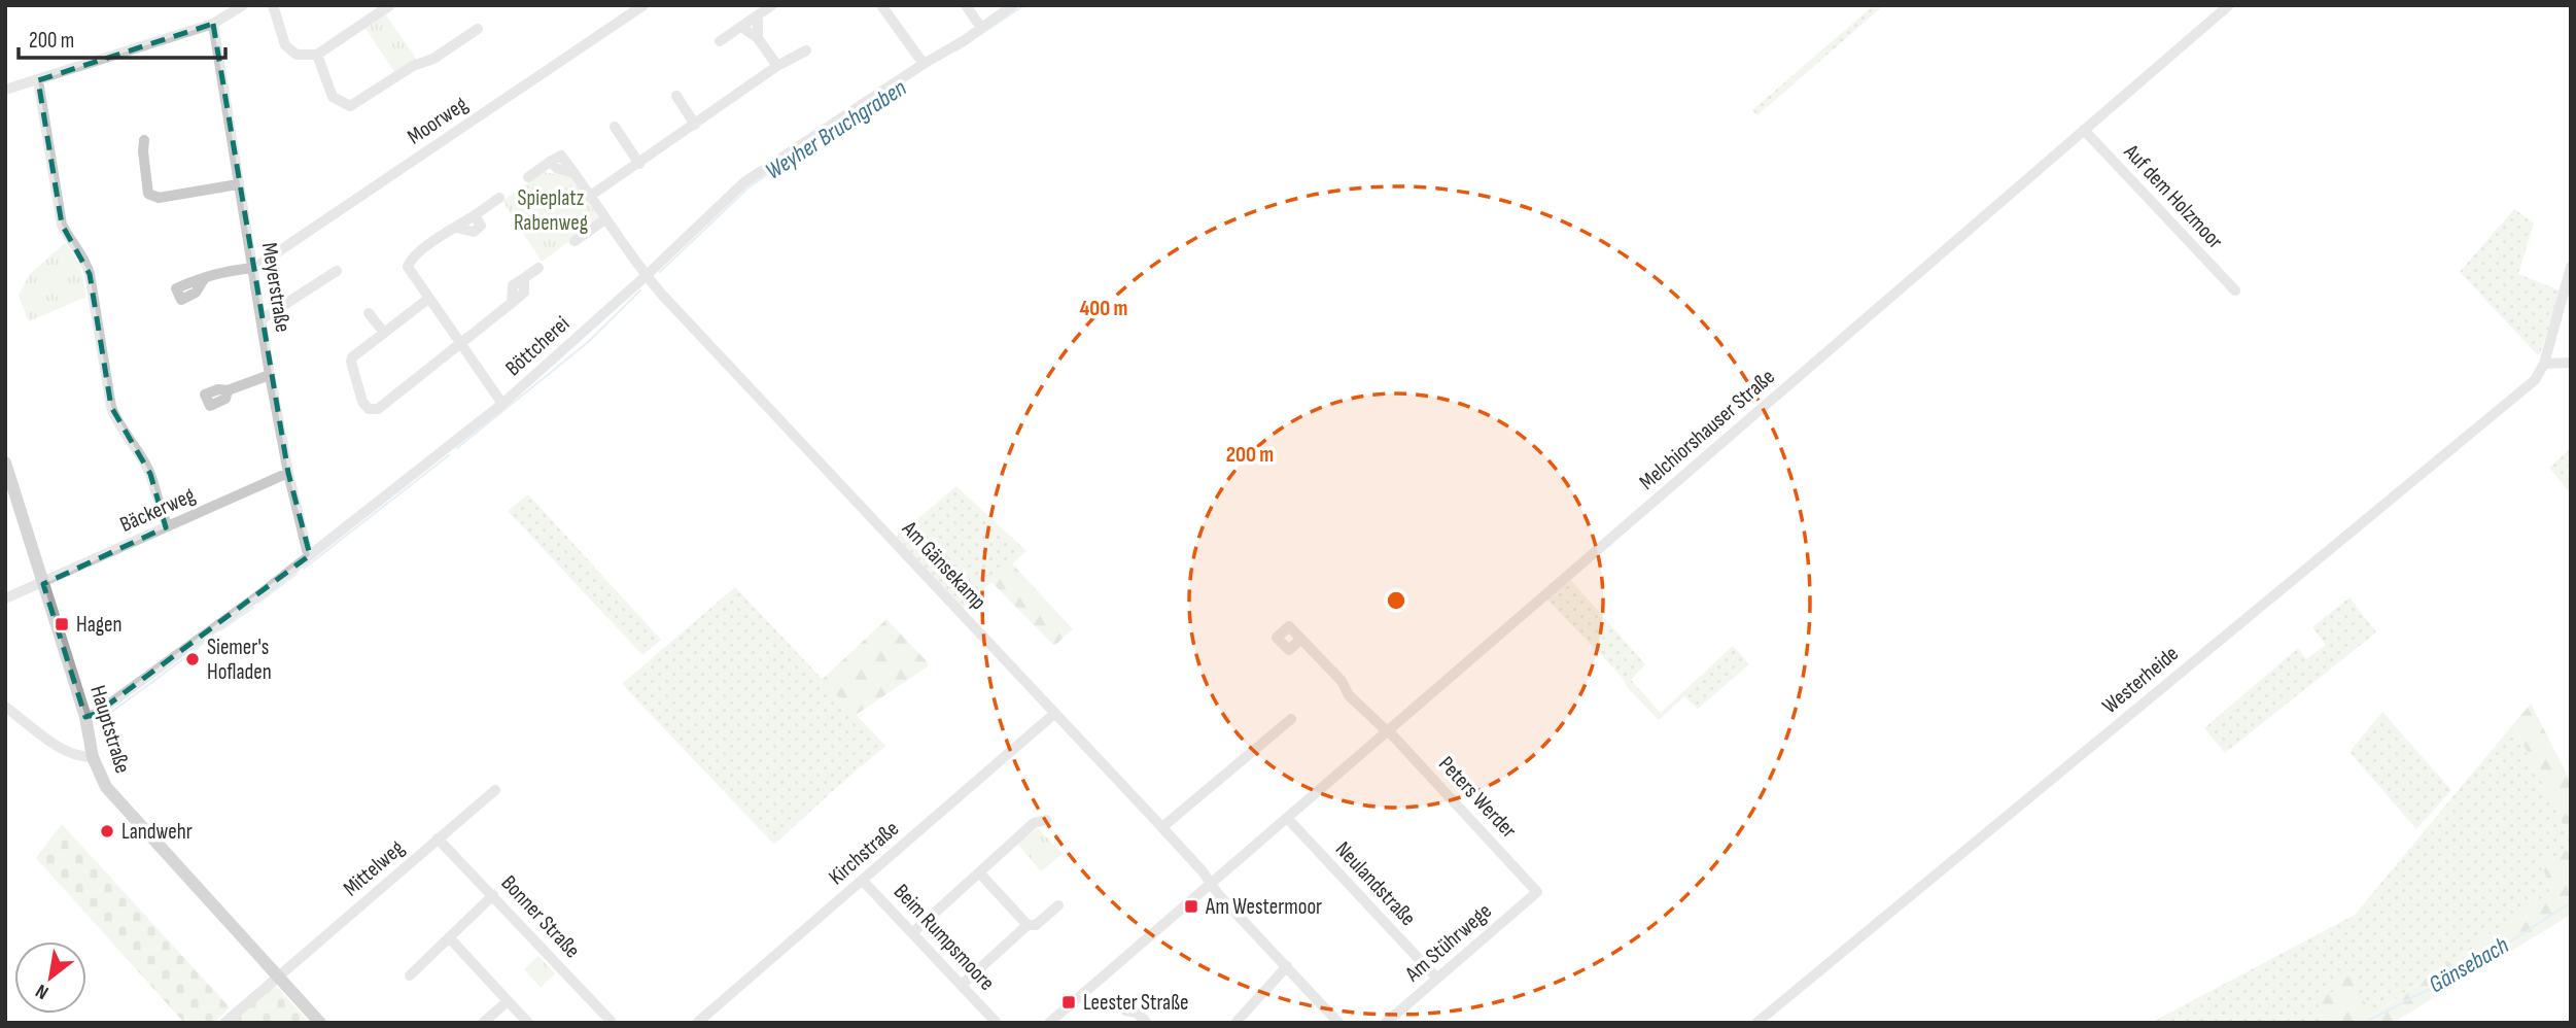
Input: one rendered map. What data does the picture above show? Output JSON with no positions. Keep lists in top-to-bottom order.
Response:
{
  "streets": {
    "main road": ["Hauptstraße"],
    "street": [
      "Moorweg",
      "Auf dem Holzmoor",
      "Meyerstraße",
      "Böttcherei",
      "Melchiorshauser Straße",
      "Bäckerweg",
      "Am Gänsekamp",
      "Westerheide",
      "Peters Werder",
      "Kirchstraße",
      "Mittelweg",
      "Neulandstraße",
      "Bonner Straße",
      "Beim Rumpsmoore",
      "Am Stührwege"
    ]
  },
  "crossings": [
    ["Moorweg", "Meyerstraße"],
    ["Auf dem Holzmoor", "Melchiorshauser Straße"],
    ["Meyerstraße", "Böttcherei"],
    ["Meyerstraße", "Bäckerweg"],
    ["Böttcherei", "Am Gänsekamp"],
    ["Böttcherei", "Hauptstraße"],
    ["Melchiorshauser Straße", "Am Gänsekamp"],
    ["Melchiorshauser Straße", "Peters Werder"],
    ["Melchiorshauser Straße", "Neulandstraße"],
    ["Bäckerweg", "Hauptstraße"],
    ["Am Gänsekamp", "Kirchstraße"],
    ["Hauptstraße", "Mittelweg"],
    ["Peters Werder", "Am Stührwege"],
    ["Kirchstraße", "Beim Rumpsmoore"],
    ["Mittelweg", "Bonner Straße"],
    ["Neulandstraße", "Am Stührwege"]
  ],
  "water": ["Weyher Bruchgraben", "Gänsebach"],
  "parks": ["Spieplatz Rabenweg"],
  "places": {
    "transit": ["Hagen", "Am Westermoor", "Leester Straße"],
    "other": ["Siemer's Hofladen", "Landwehr"]
  },
  "scale_bar": "200 m",
  "north": "bottom left",
  "rings": ["400 m", "200 m"]
}
